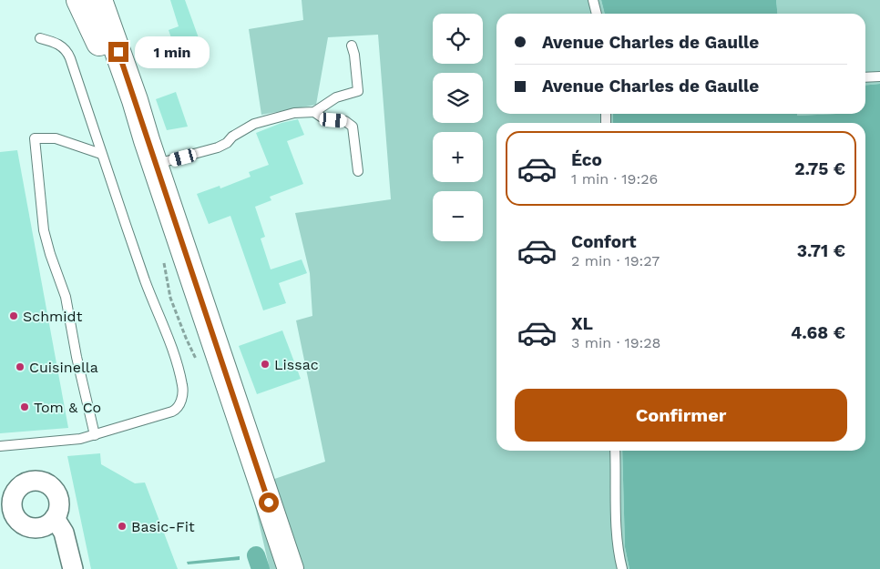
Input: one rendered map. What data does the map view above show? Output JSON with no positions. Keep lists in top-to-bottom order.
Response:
{
  "places": [
    "Schmidt",
    "Lissac",
    "Cuisinella",
    "Tom & Co",
    "Basic-Fit"
  ],
  "page": {
    "map_buttons": ["+", "−"],
    "banner": ["Avenue Charles de Gaulle", "Avenue Charles de Gaulle"],
    "bubble": "1 min",
    "list": [
      {
        "name": "Éco",
        "note": "1 min · 19:26",
        "value": "2.75 €"
      },
      {
        "name": "Confort",
        "note": "2 min · 19:27",
        "value": "3.71 €"
      },
      {
        "name": "XL",
        "note": "3 min · 19:28",
        "value": "4.68 €"
      }
    ],
    "buttons": "Confirmer"
  }
}
